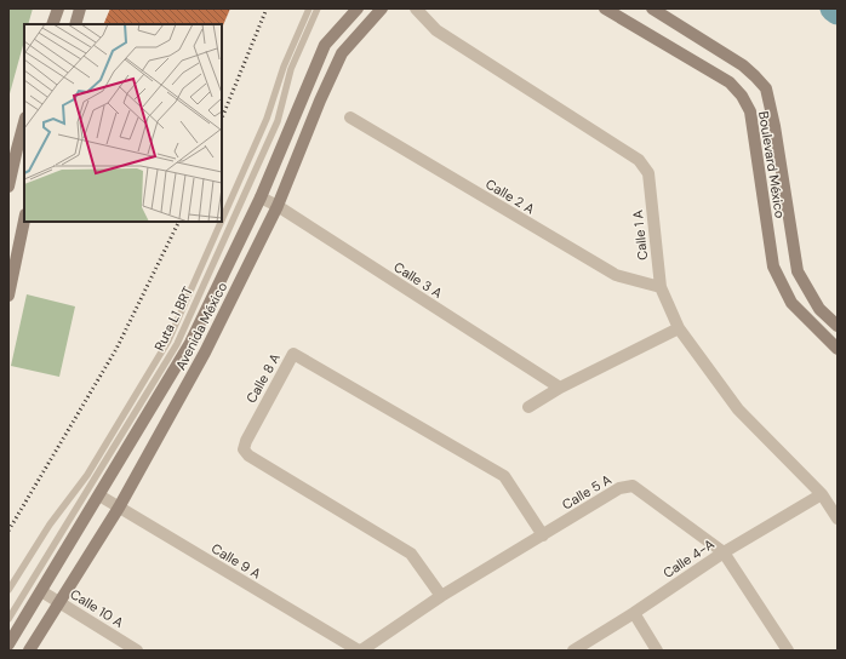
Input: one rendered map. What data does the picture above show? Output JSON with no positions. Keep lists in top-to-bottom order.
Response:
{
  "streets": {
    "street": [
      "Boulevard México",
      "Calle 2 A",
      "Calle 1 A",
      "Calle 3 A",
      "Avenida México",
      "Calle 8 A",
      "Calle 5 A",
      "Calle 4-A",
      "Calle 9 A",
      "Calle 10 A"
    ],
    "lane": ["Ruta L1 BRT"]
  },
  "crossings": [
    ["Calle 2 A", "Calle 1 A"],
    ["Calle 1 A", "Calle 4-A"],
    ["Calle 3 A", "Avenida México"],
    ["Avenida México", "Calle 9 A"],
    ["Avenida México", "Calle 10 A"],
    ["Calle 8 A", "Calle 5 A"],
    ["Calle 5 A", "Calle 4-A"],
    ["Calle 5 A", "Calle 9 A"]
  ]
}
